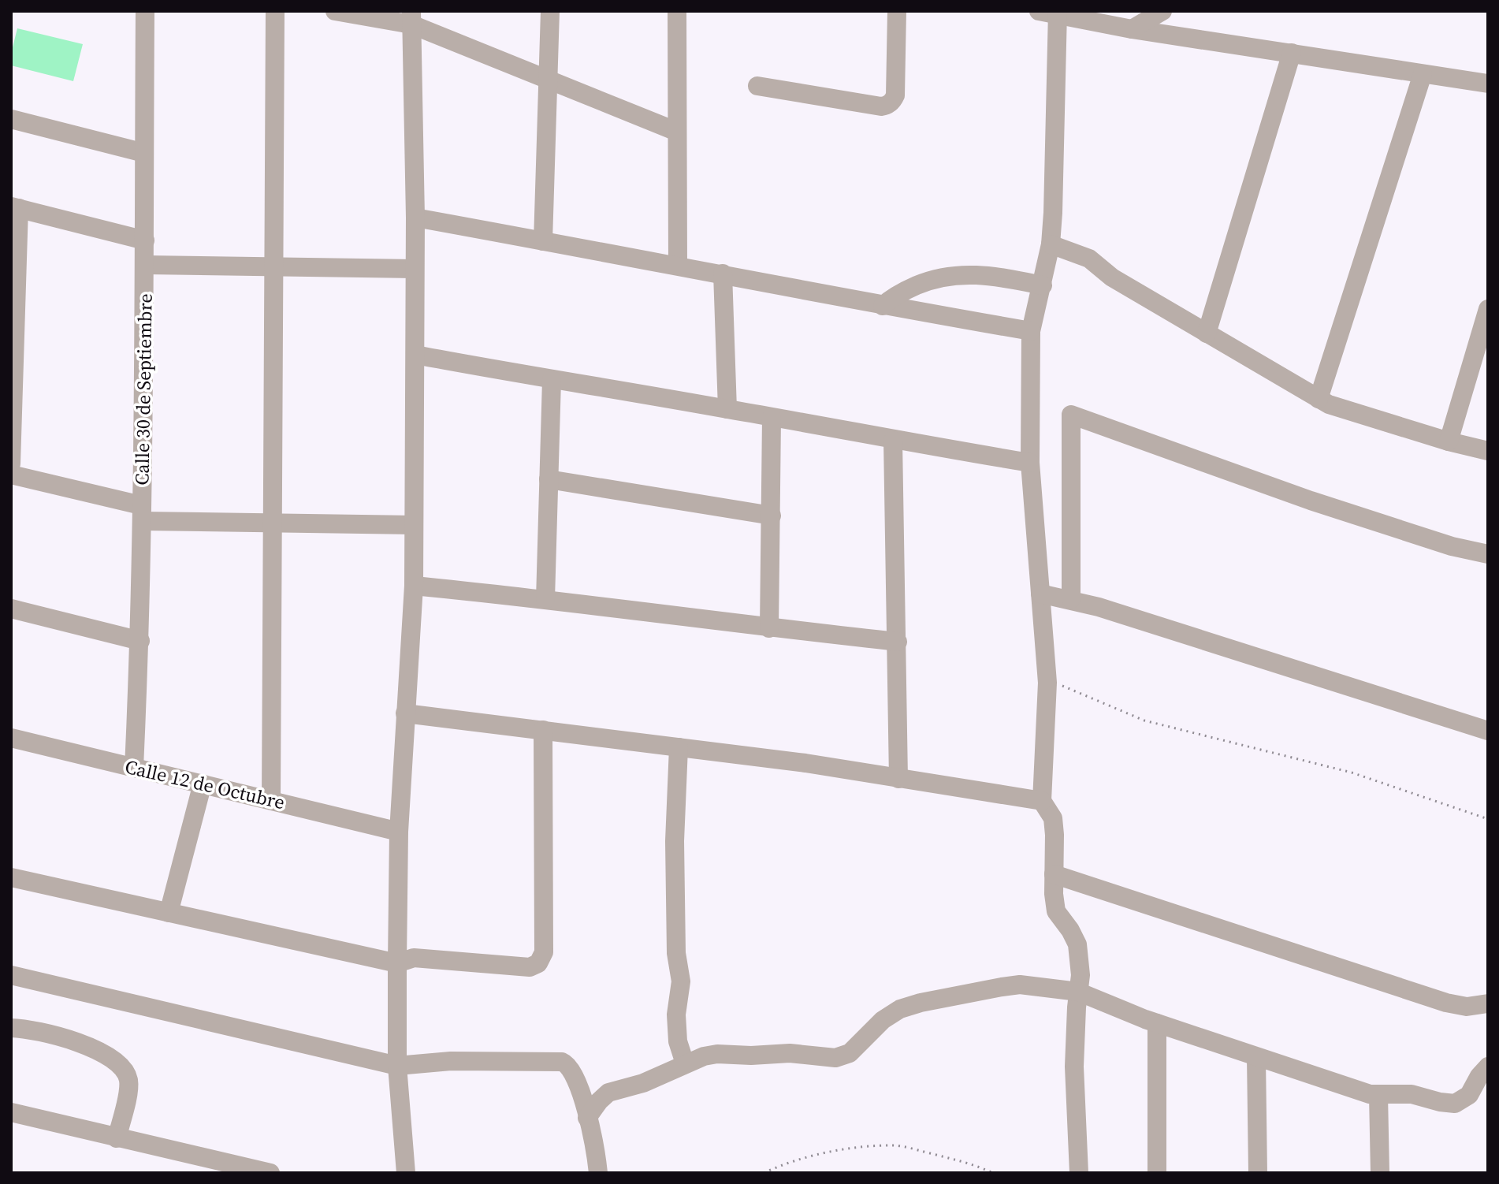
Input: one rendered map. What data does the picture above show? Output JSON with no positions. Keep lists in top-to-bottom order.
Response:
{
  "streets": {
    "street": ["Calle 30 de Septiembre", "Calle 12 de Octubre"]
  },
  "crossings": [
    ["Calle 30 de Septiembre", "Calle 12 de Octubre"]
  ]
}
